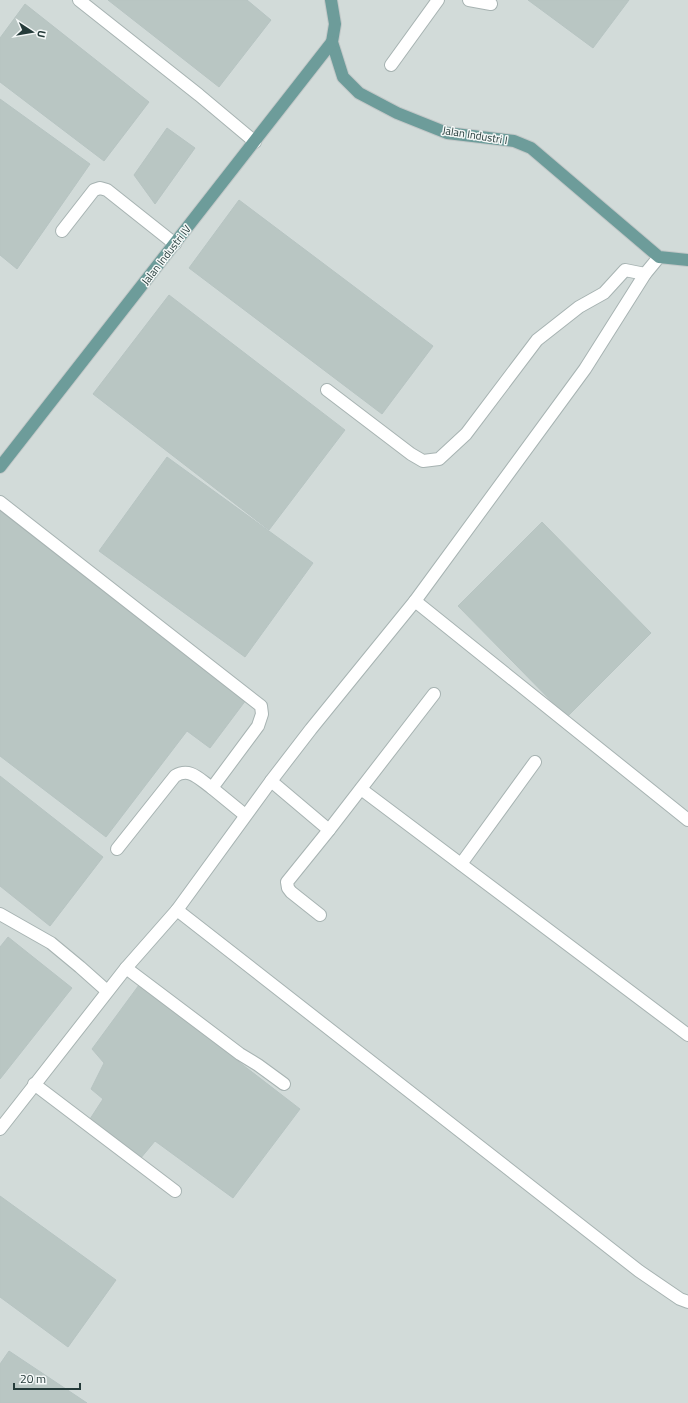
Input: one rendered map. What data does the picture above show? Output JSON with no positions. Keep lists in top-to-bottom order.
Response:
{
  "streets": {
    "main road": ["Jalan Industri I", "Jalan Industri IV"]
  },
  "crossings": [
    ["Jalan Industri I", "Jalan Industri IV"]
  ],
  "scale_bar": "20 m",
  "north": "right"
}
